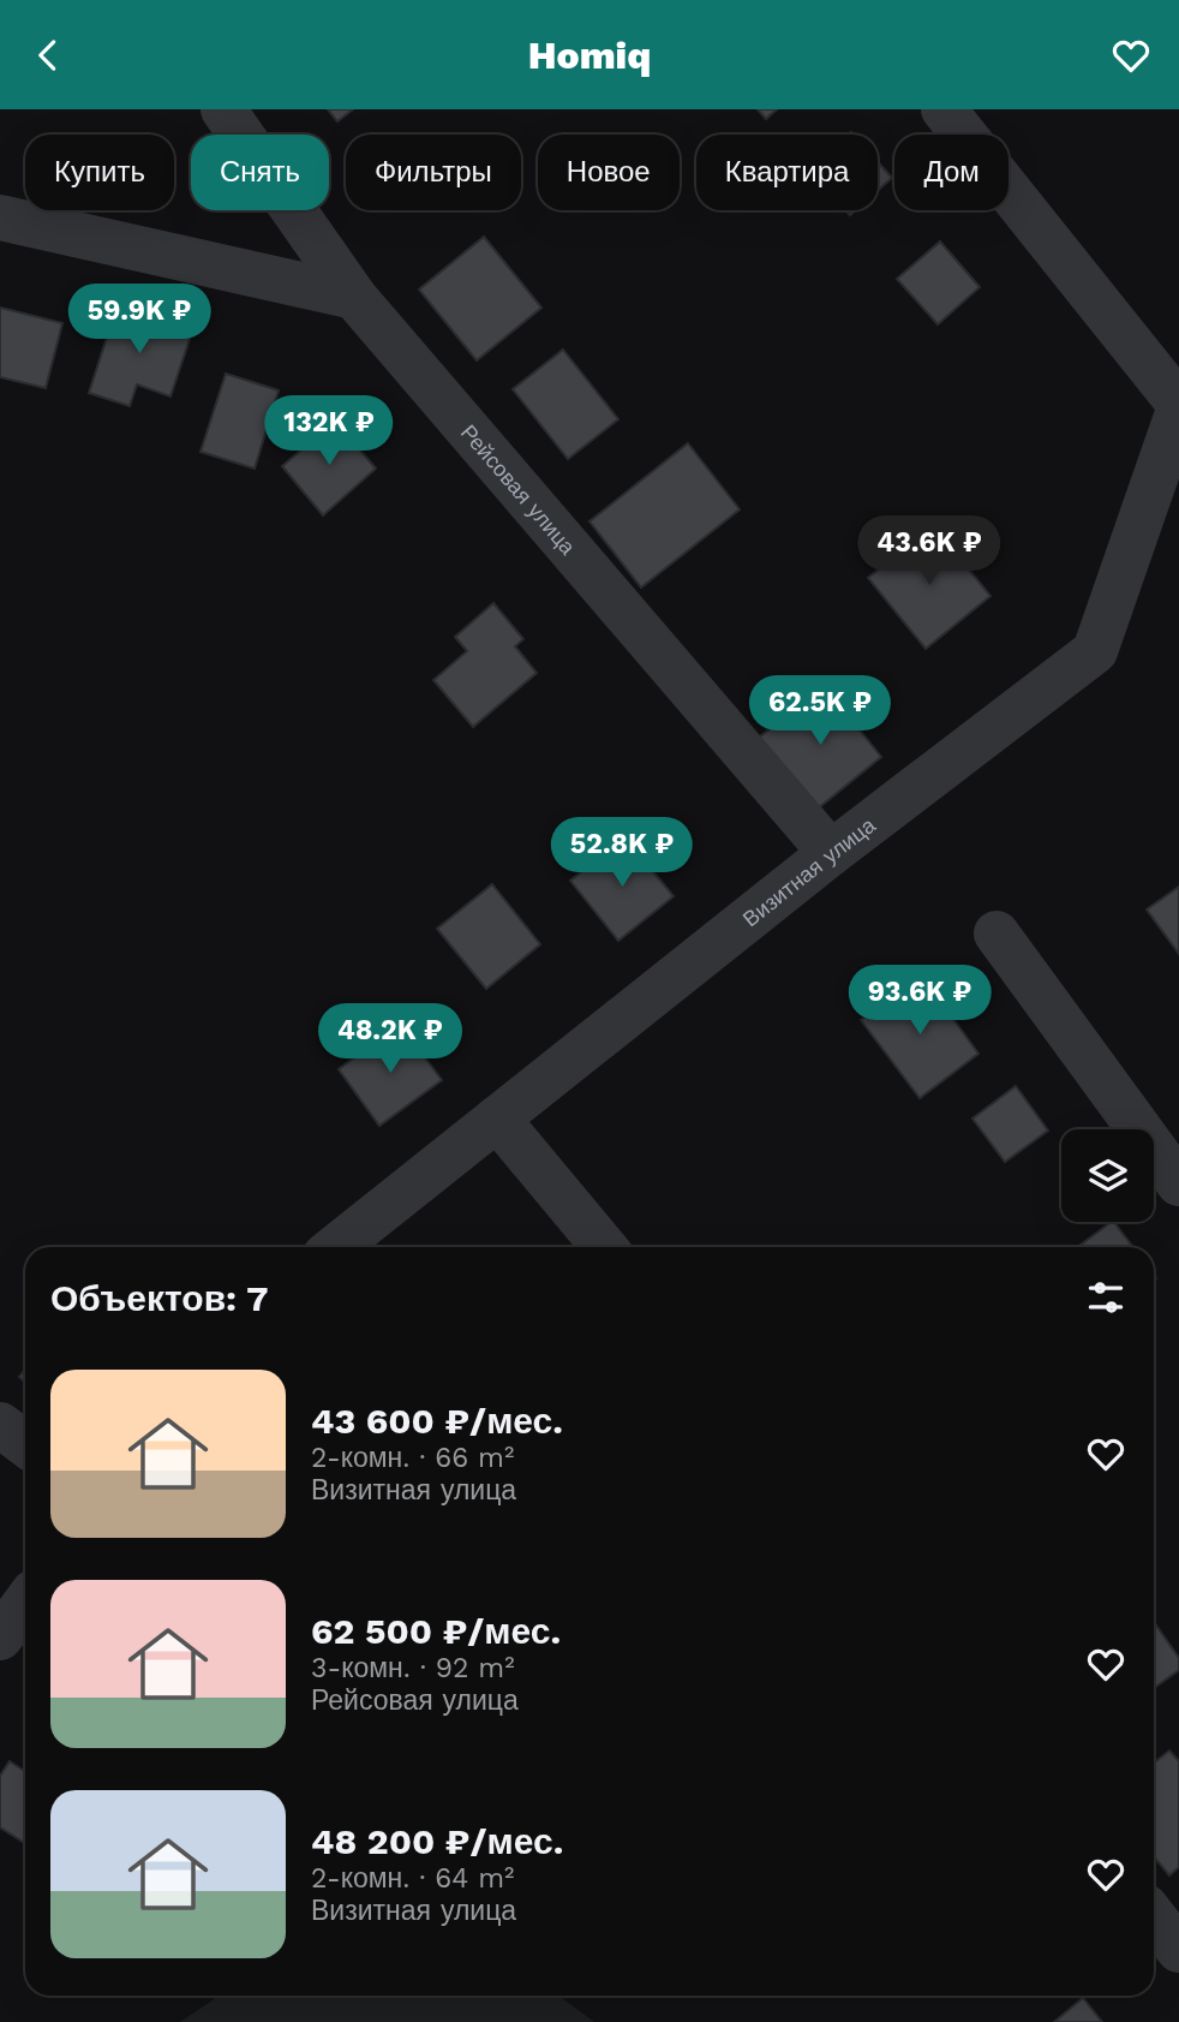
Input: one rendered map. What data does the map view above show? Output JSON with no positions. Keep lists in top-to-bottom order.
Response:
{
  "streets": {
    "street": ["Рейсовая улица", "Визитная улица"]
  },
  "crossings": [
    ["Рейсовая улица", "Визитная улица"]
  ],
  "page": {
    "header": "Homiq",
    "chip": [
      "Купить",
      "Снять",
      "Фильтры",
      "Новое",
      "Квартира",
      "Дом"
    ],
    "price": [
      "59.9K ₽",
      "132K ₽",
      "43.6K ₽",
      "62.5K ₽",
      "52.8K ₽",
      "93.6K ₽",
      "48.2K ₽"
    ],
    "heading": "Объектов: 7",
    "list": [
      {
        "name": "43 600 ₽/мес.",
        "note": "2-комн. · 66 m² · Визитная улица"
      },
      {
        "name": "62 500 ₽/мес.",
        "note": "3-комн. · 92 m² · Рейсовая улица"
      },
      {
        "name": "48 200 ₽/мес.",
        "note": "2-комн. · 64 m² · Визитная улица"
      }
    ]
  }
}
